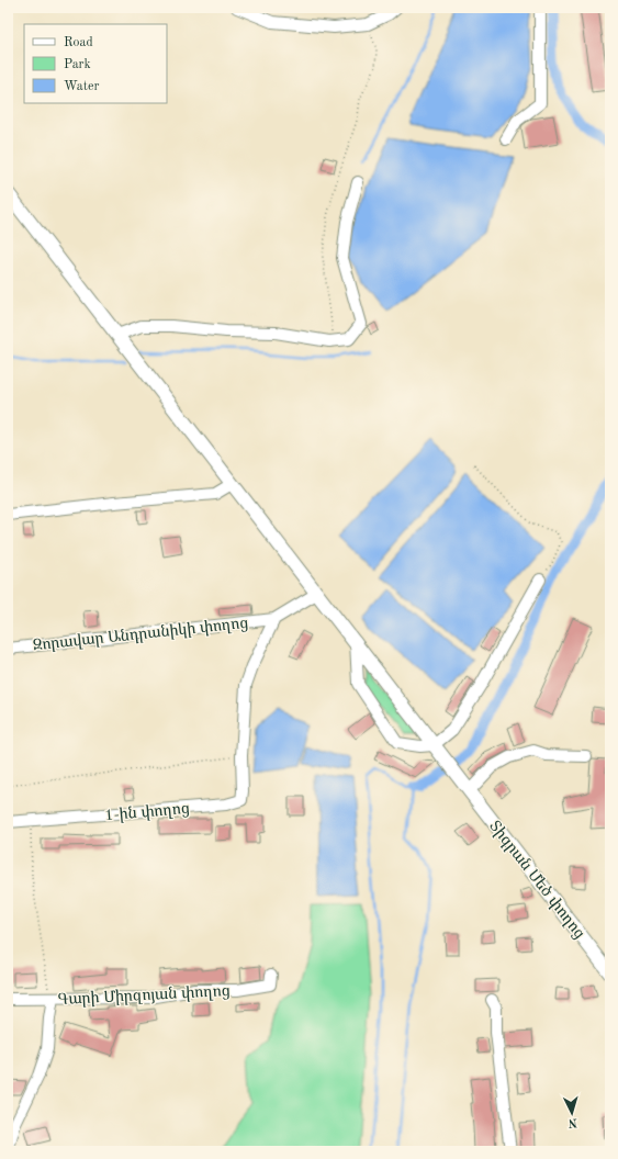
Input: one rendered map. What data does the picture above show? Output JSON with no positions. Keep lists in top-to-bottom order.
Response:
{
  "streets": {
    "main road": ["Տիգրան Մեծ փողոց"],
    "street": ["Զորավար Անդրանիկի փողոց", "1-ին փողոց", "Գարի Միրզոյան փողոց"]
  },
  "legend": ["Road", "Park", "Water"],
  "north": "bottom"
}
